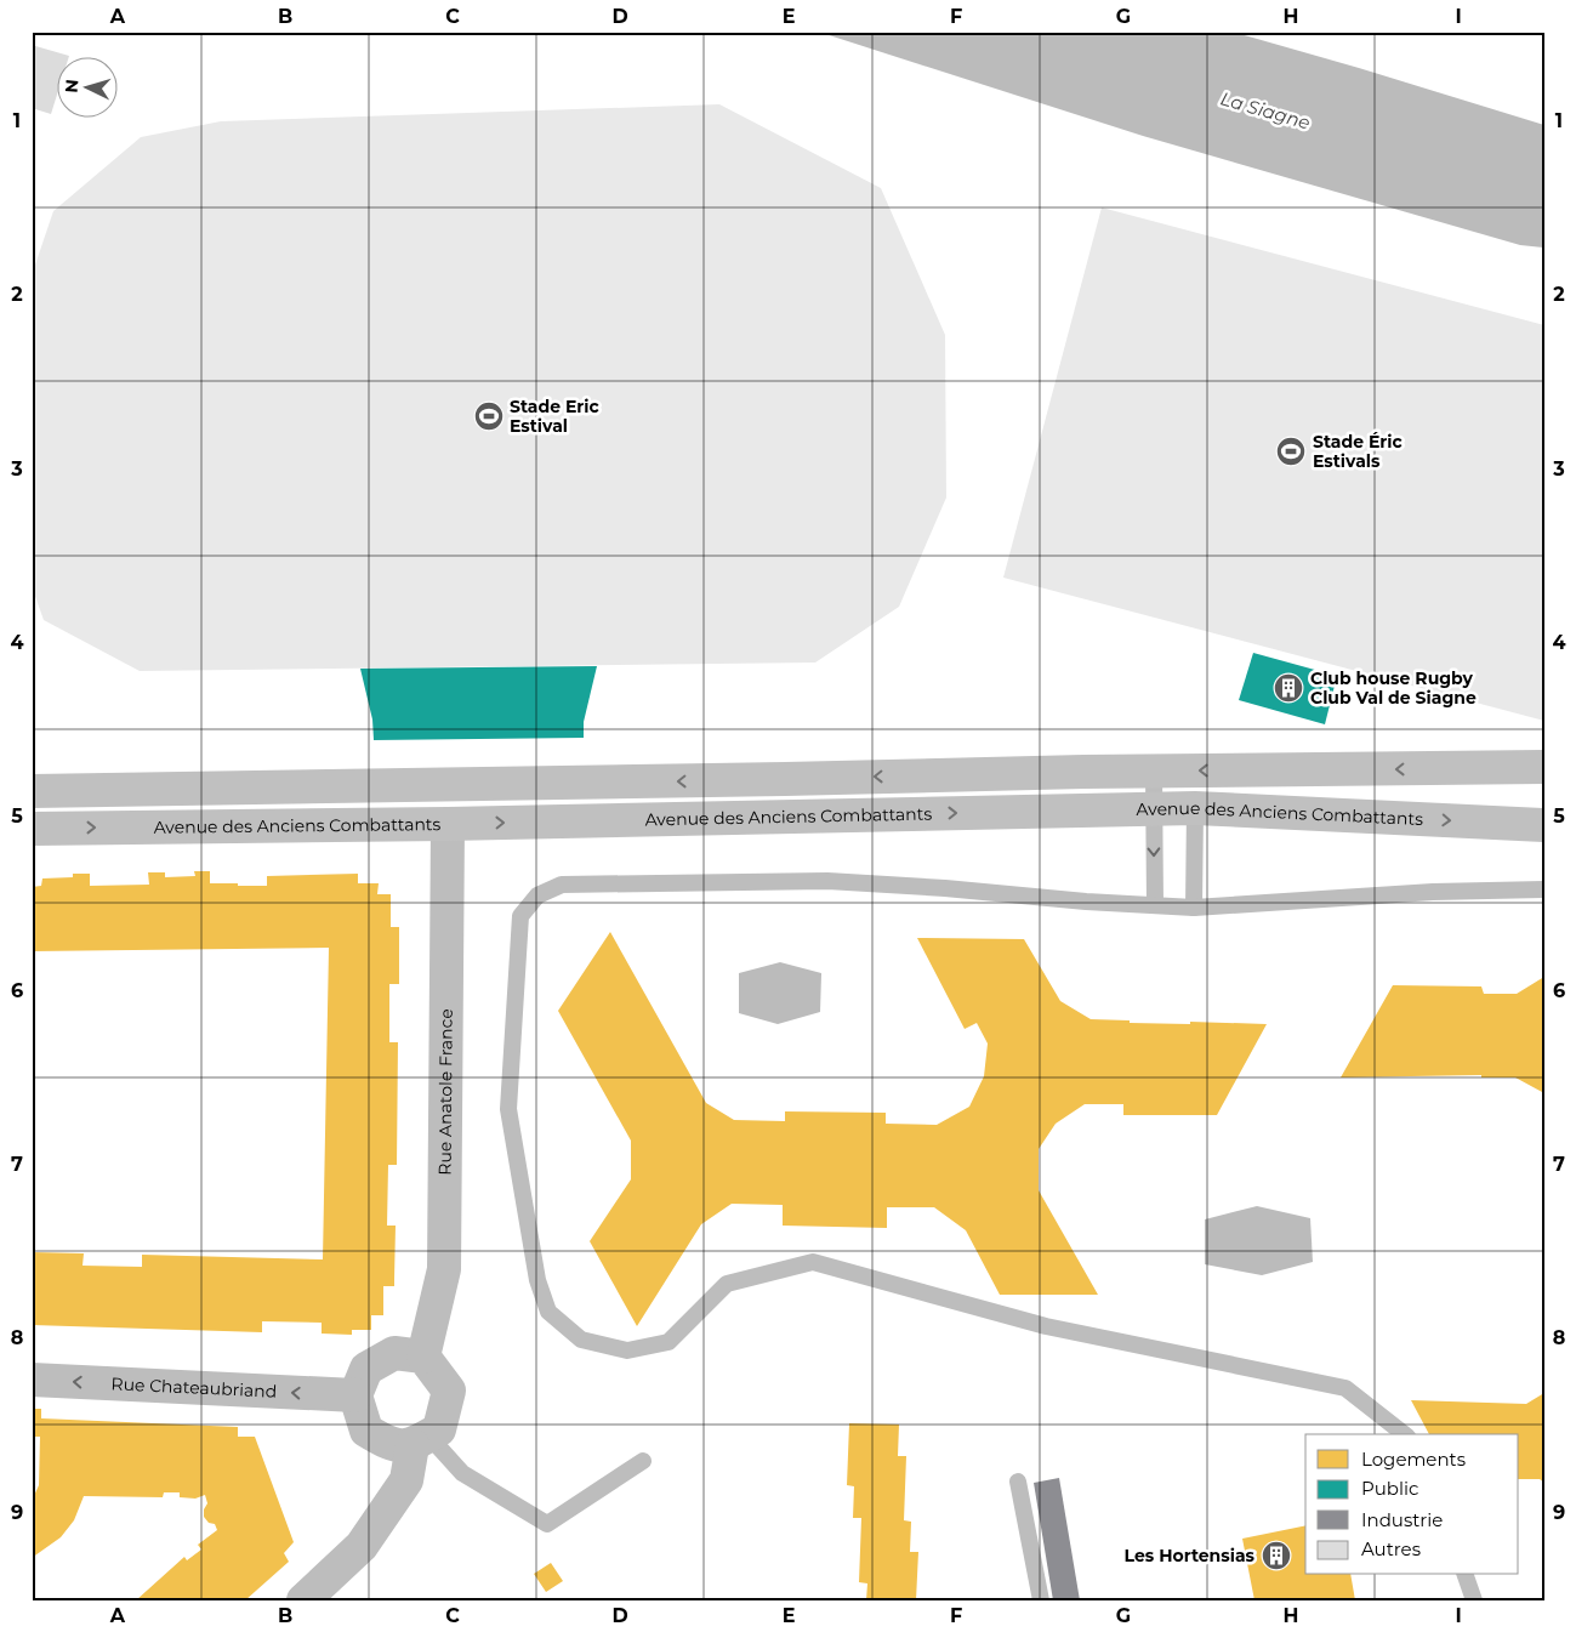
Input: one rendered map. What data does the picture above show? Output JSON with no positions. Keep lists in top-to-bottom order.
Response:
{
  "streets": {
    "main road": ["Avenue des Anciens Combattants"],
    "street": ["Rue Anatole France", "Rue Chateaubriand"]
  },
  "crossings": [
    ["Avenue des Anciens Combattants", "Rue Anatole France"],
    ["Rue Anatole France", "Rue Chateaubriand"]
  ],
  "one_way": ["Rue Chateaubriand"],
  "water": ["La Siagne"],
  "places": {
    "sports": ["Stade Eric Estival", "Stade Éric Estivals"],
    "building": ["Club house Rugby Club Val de Siagne", "Les Hortensias"]
  },
  "legend": [
    "Logements",
    "Public",
    "Industrie",
    "Autres"
  ],
  "north": "left",
  "grid": {
    "columns": [
      "A",
      "B",
      "C",
      "D",
      "E",
      "F",
      "G",
      "H",
      "I"
    ],
    "rows": [
      "1",
      "2",
      "3",
      "4",
      "5",
      "6",
      "7",
      "8",
      "9"
    ]
  }
}
